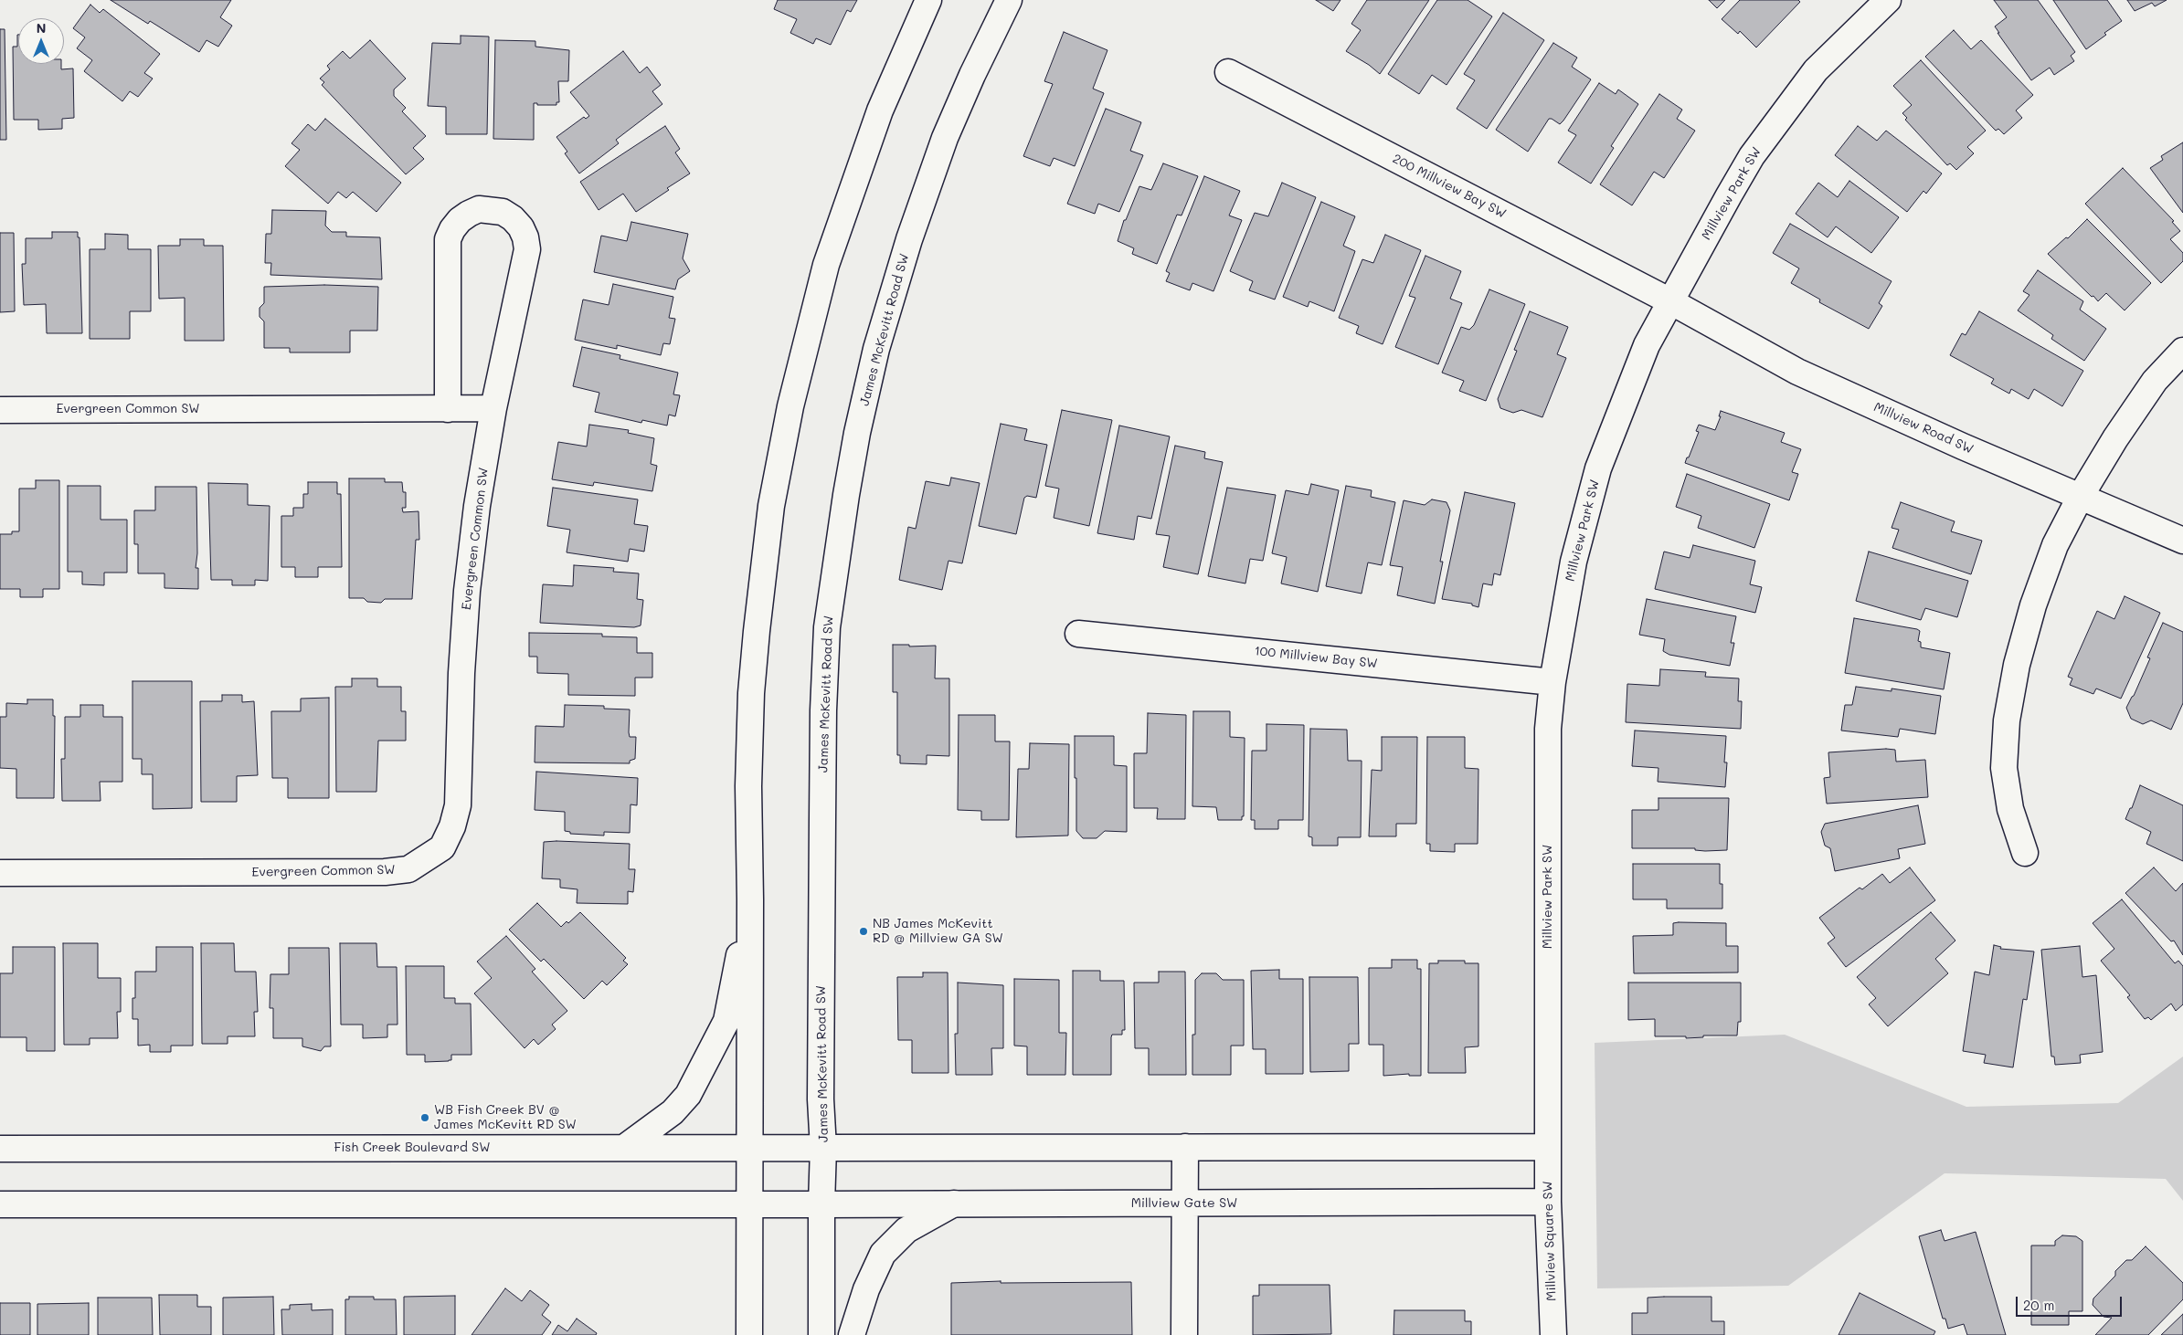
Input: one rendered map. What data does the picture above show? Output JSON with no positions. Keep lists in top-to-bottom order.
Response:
{
  "streets": {
    "street": [
      "200 Millview Bay SW",
      "Millview Park SW",
      "James McKevitt Road SW",
      "Evergreen Common SW",
      "Millview Road SW",
      "100 Millview Bay SW",
      "Fish Creek Boulevard SW",
      "Millview Gate SW",
      "Millview Square SW"
    ]
  },
  "crossings": [
    ["200 Millview Bay SW", "Millview Park SW"],
    ["200 Millview Bay SW", "Millview Road SW"],
    ["Millview Park SW", "Millview Road SW"],
    ["Millview Park SW", "100 Millview Bay SW"],
    ["Millview Park SW", "Millview Square SW"],
    ["James McKevitt Road SW", "Fish Creek Boulevard SW"],
    ["James McKevitt Road SW", "Millview Gate SW"],
    ["Millview Gate SW", "Millview Square SW"]
  ],
  "places": ["NB James McKevitt RD @ Millview GA SW", "WB Fish Creek BV @ James McKevitt RD SW"],
  "scale_bar": "20 m",
  "north": "top"
}
